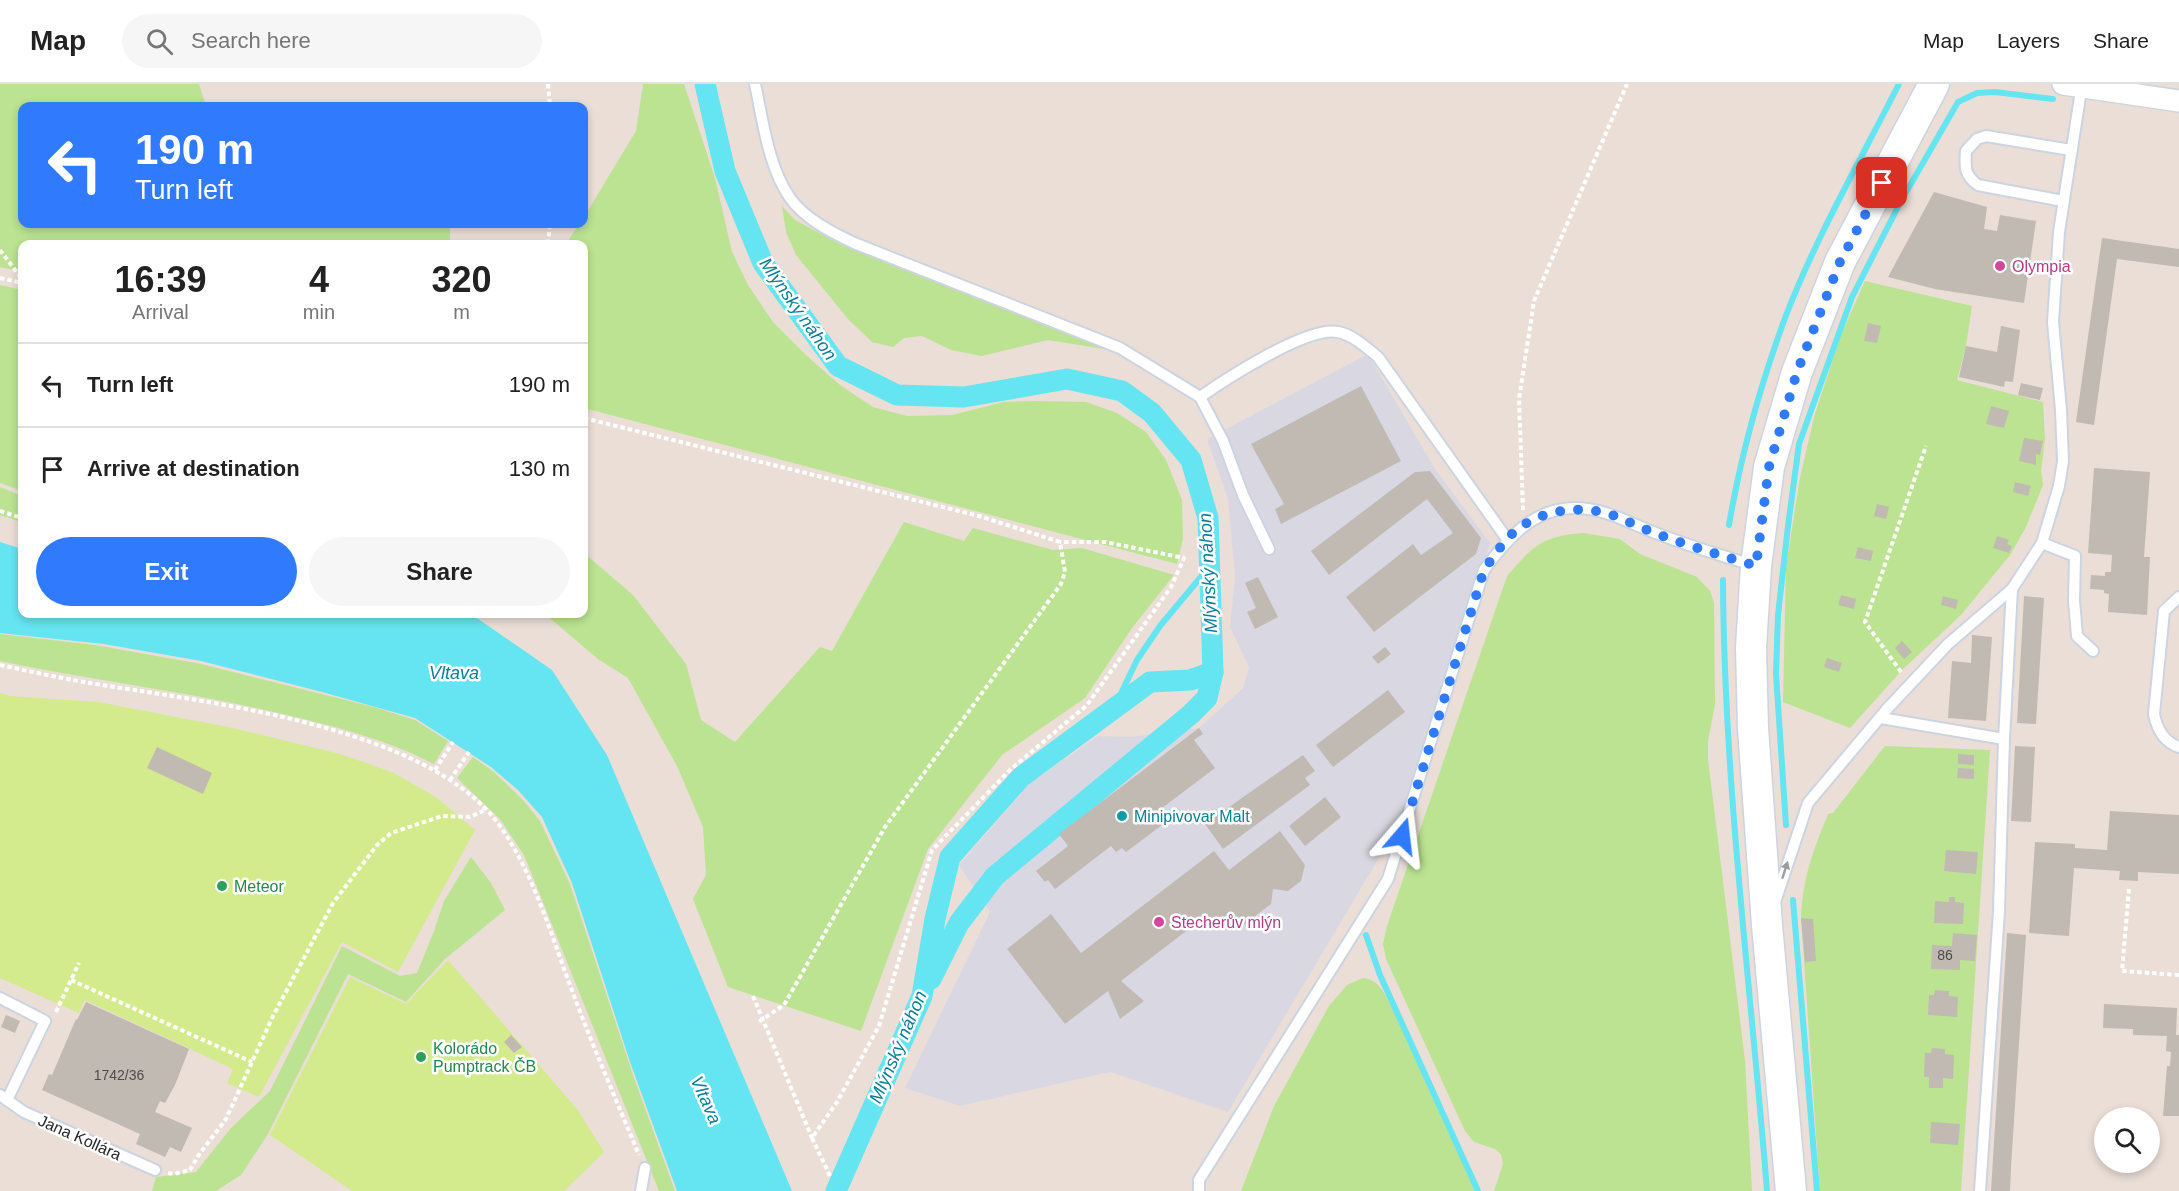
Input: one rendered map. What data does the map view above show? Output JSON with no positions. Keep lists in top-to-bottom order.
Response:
{
  "streets": {
    "lane": ["Jana Kollára"]
  },
  "water": ["Mlýnský náhon", "Vltava"],
  "places": [
    "Olympia",
    "Minipivovar Malt",
    "Meteor",
    "Stecherův mlýn",
    "Kolorádo Pumptrack ČB"
  ],
  "house_numbers": ["86", "1742/36"],
  "page": {
    "header": "Map",
    "search": "Search here",
    "nav": ["Map", "Layers", "Share"],
    "turn": ["190 m", "Turn left"],
    "eta": [
      "16:39",
      "Arrival",
      "4",
      "min",
      "320",
      "m"
    ],
    "list": [
      {
        "name": "Turn left",
        "value": "190 m"
      },
      {
        "name": "Arrive at destination",
        "value": "130 m"
      }
    ],
    "buttons": ["Exit", "Share"]
  }
}
